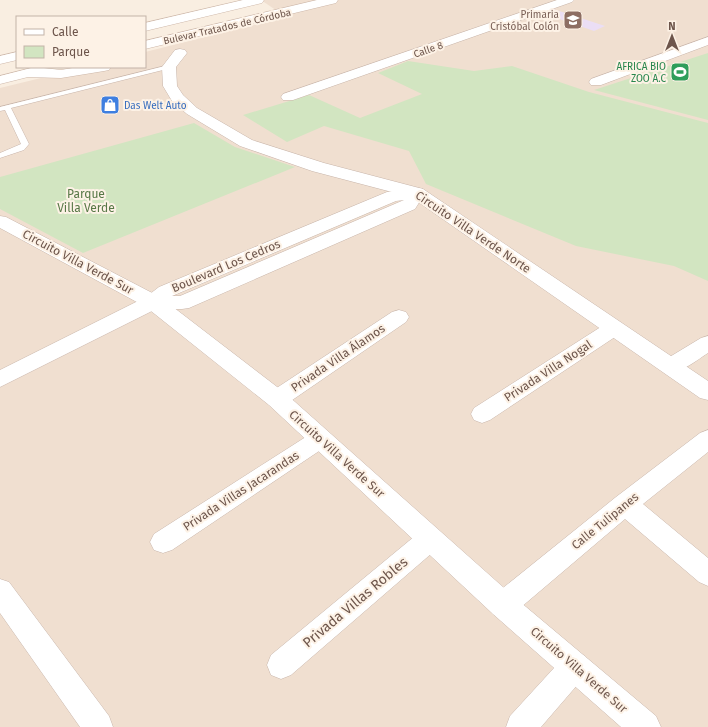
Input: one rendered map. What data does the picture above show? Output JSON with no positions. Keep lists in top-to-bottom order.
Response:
{
  "streets": {
    "street": [
      "Bulevar Tratados de Córdoba",
      "Calle 8",
      "Circuito Villa Verde Norte",
      "Circuito Villa Verde Sur",
      "Boulevard Los Cedros",
      "Privada Villa Álamos",
      "Privada Villa Nogal",
      "Privada Villas Jacarandas",
      "Calle Tulipanes",
      "Privada Villas Robles"
    ]
  },
  "crossings": [
    ["Circuito Villa Verde Norte", "Boulevard Los Cedros"],
    ["Circuito Villa Verde Norte", "Privada Villa Nogal"],
    ["Circuito Villa Verde Sur", "Boulevard Los Cedros"],
    ["Circuito Villa Verde Sur", "Privada Villa Álamos"],
    ["Circuito Villa Verde Sur", "Privada Villas Jacarandas"],
    ["Circuito Villa Verde Sur", "Calle Tulipanes"],
    ["Circuito Villa Verde Sur", "Privada Villas Robles"]
  ],
  "parks": ["Parque Villa Verde"],
  "places": {
    "school or university": ["Primaria Cristóbal Colón"],
    "sports": ["AFRICA BIO ZOO A.C"],
    "shop": ["Das Welt Auto"]
  },
  "legend": ["Calle", "Parque"],
  "north": "top"
}
